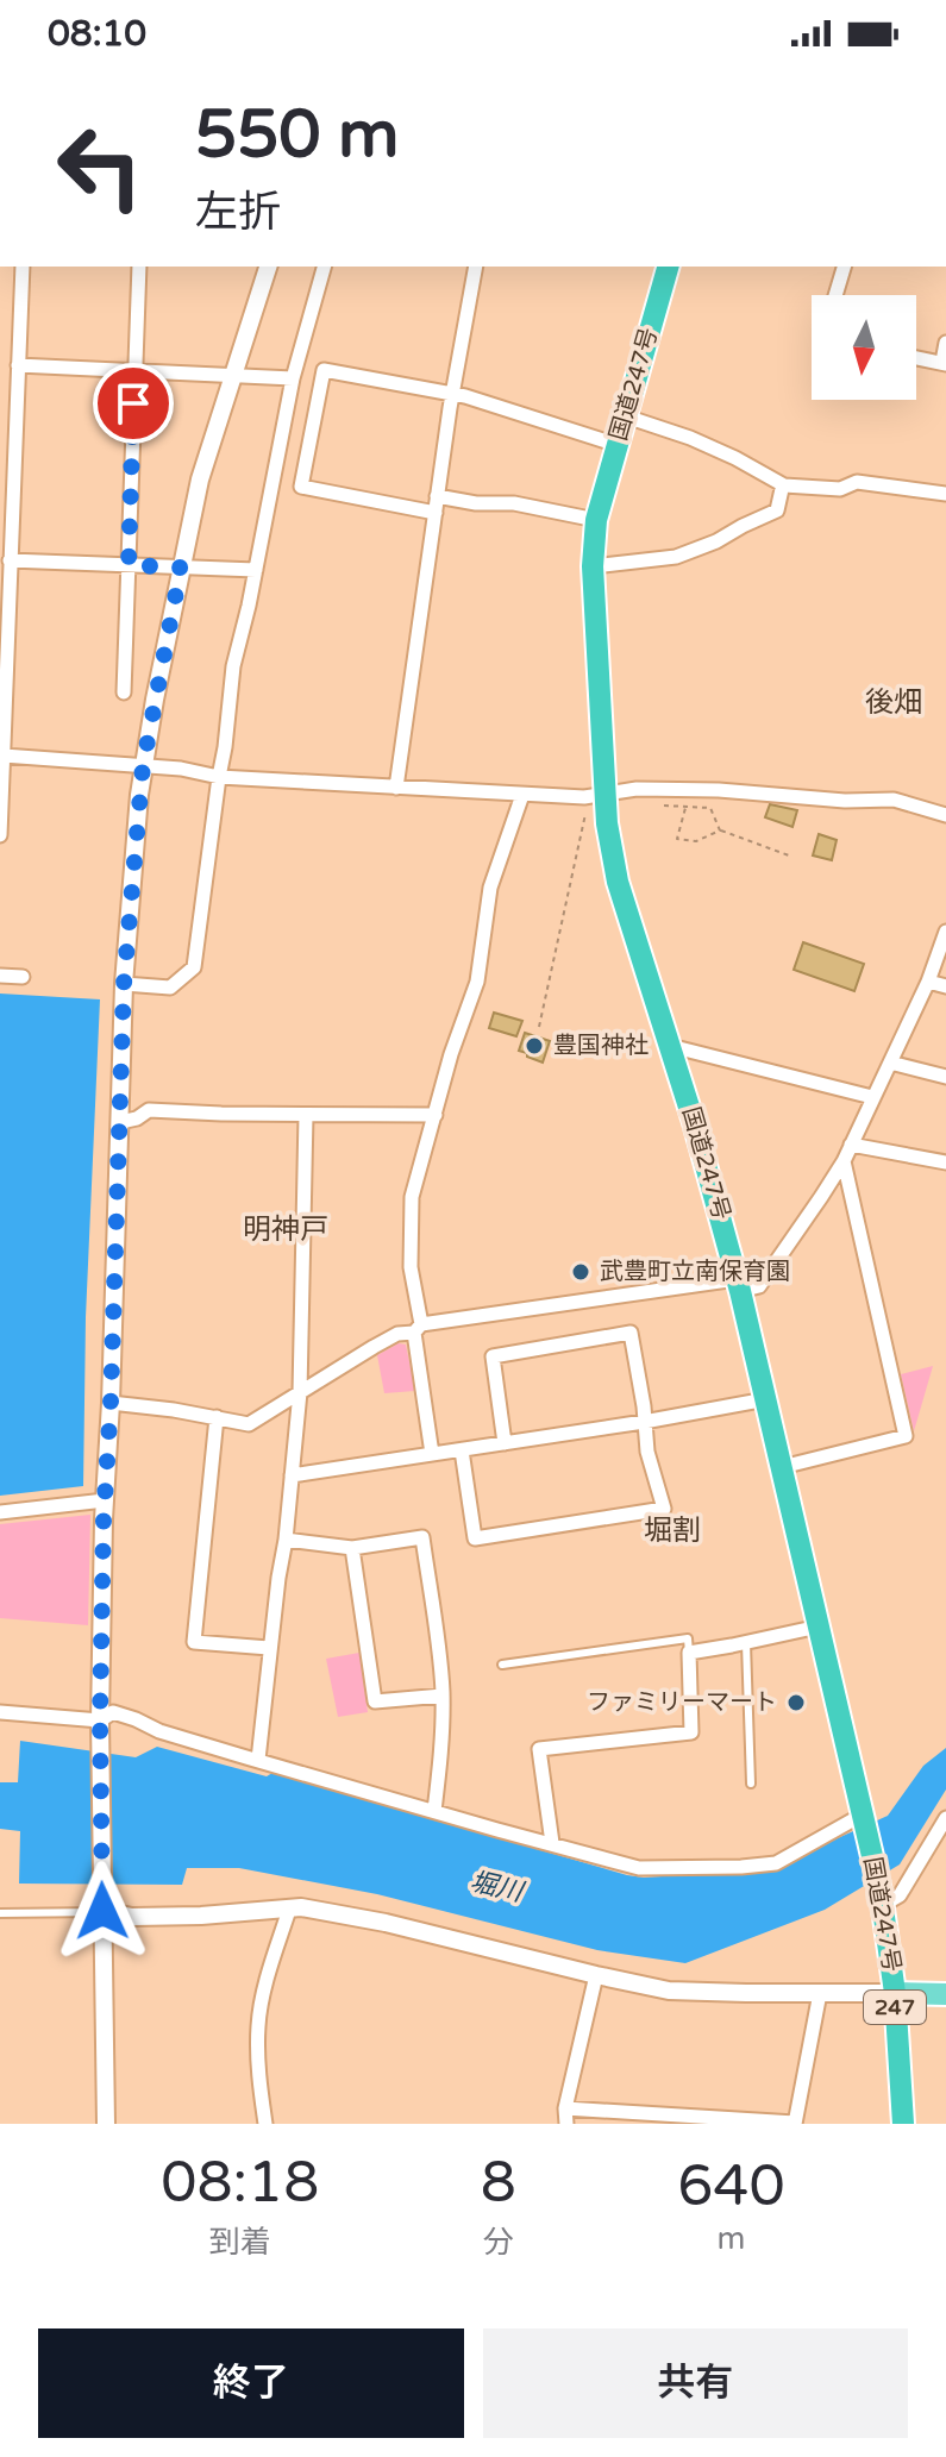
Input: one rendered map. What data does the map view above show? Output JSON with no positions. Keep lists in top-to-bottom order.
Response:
{
  "streets": {
    "highway": ["国道247号", "247"]
  },
  "districts": ["後畑", "明神戸", "堀割"],
  "water": ["堀川"],
  "places": ["豊国神社", "武豊町立南保育園", "ファミリーマート"],
  "north": "bottom",
  "page": {
    "status": "08:10",
    "turn": ["550 m", "左折"],
    "eta": [
      "08:18",
      "到着",
      "8",
      "分",
      "640",
      "m"
    ],
    "buttons": ["終了", "共有"]
  }
}
